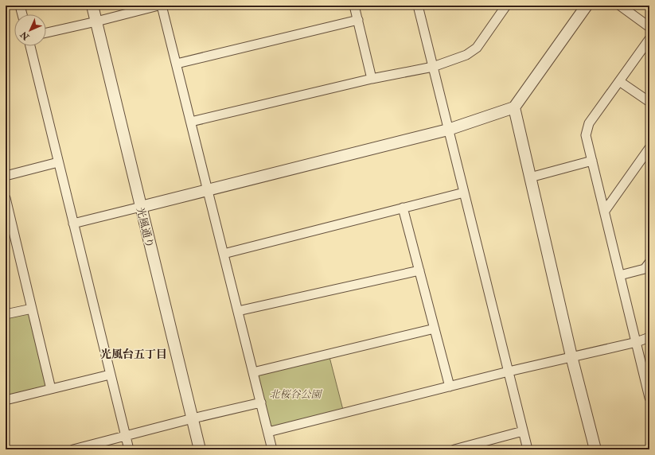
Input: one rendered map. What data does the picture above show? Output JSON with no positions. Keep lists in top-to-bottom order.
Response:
{
  "streets": {
    "street": ["光風通り"]
  },
  "districts": ["光風台五丁目"],
  "parks": ["北桜谷公園"],
  "north": "bottom left"
}
